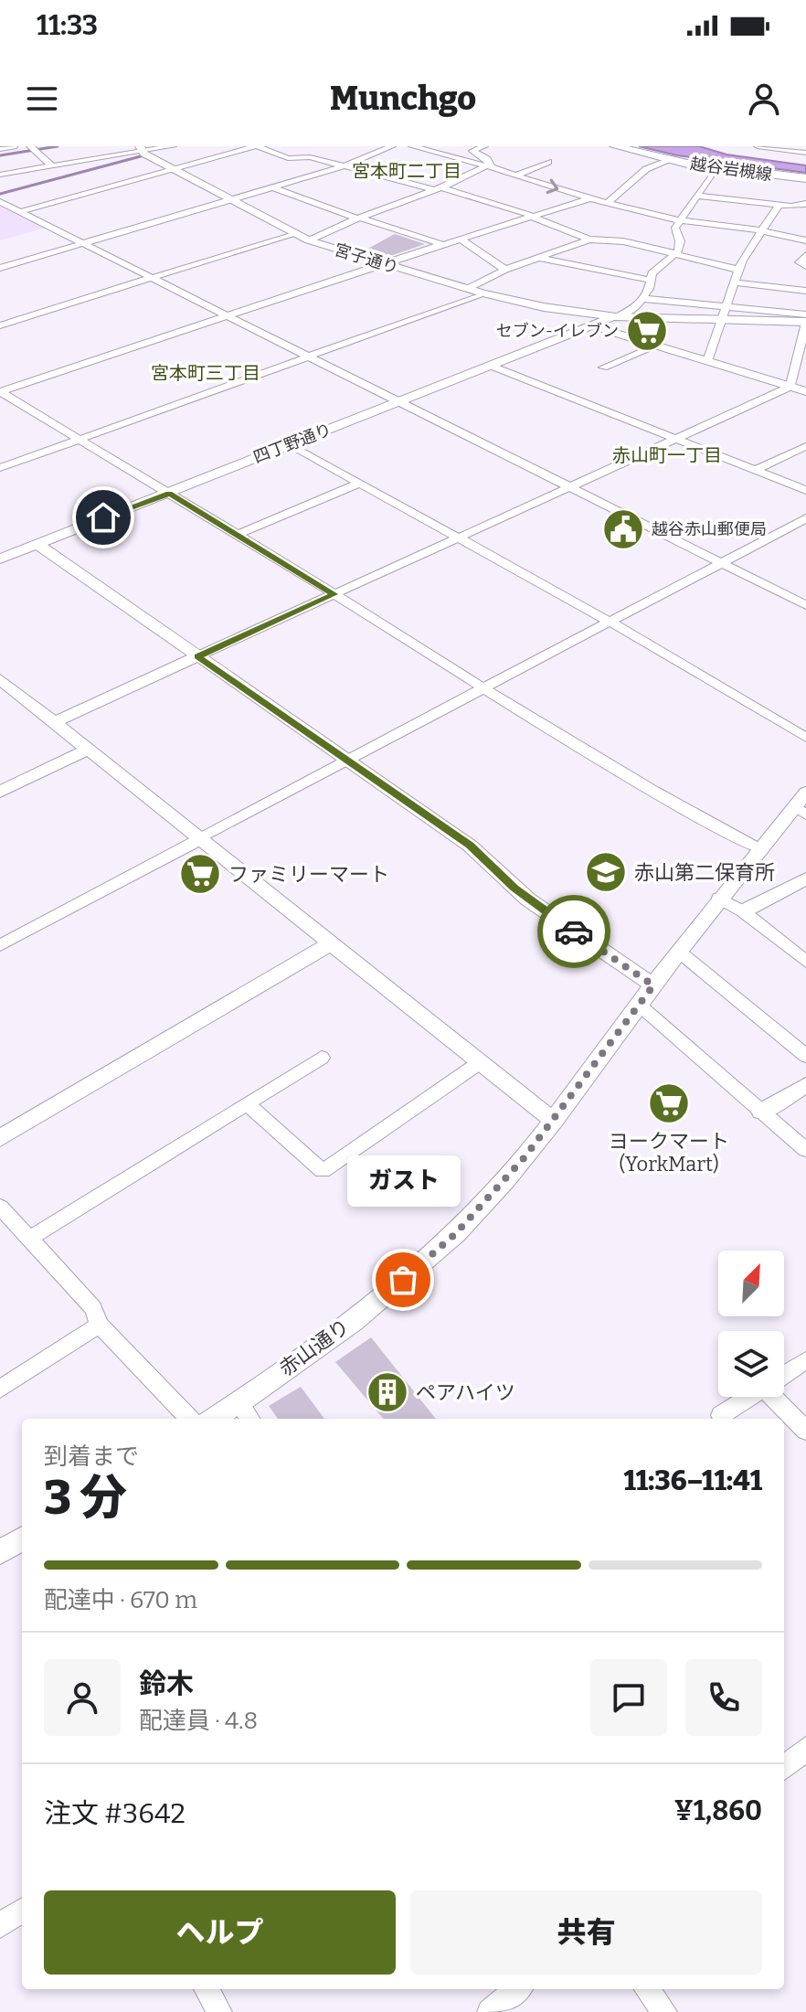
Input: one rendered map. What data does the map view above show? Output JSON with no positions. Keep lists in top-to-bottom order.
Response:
{
  "streets": {
    "main road": ["越谷岩槻線"],
    "street": ["宮子通り", "四丁野通り", "赤山通り"]
  },
  "crossings": [
    ["宮子通り", "四丁野通り"]
  ],
  "districts": ["宮本町二丁目", "宮本町三丁目", "赤山町一丁目"],
  "places": {
    "supermarket": ["セブン-イレブン", "ファミリーマート", "ヨークマート (YorkMart)"],
    "public building": ["越谷赤山郵便局"],
    "school or university": ["赤山第二保育所"],
    "other": ["ガスト"],
    "building": ["ペアハイツ"]
  },
  "north": "top right",
  "page": {
    "status": "11:33",
    "header": "Munchgo",
    "bubble": "ガスト",
    "heading": ["3 分", "到着まで", "11:36–11:41"],
    "panel": [
      "鈴木",
      "配達員 · 4.8",
      "注文 #3642",
      "¥1,860"
    ],
    "bar": "配達中 · 670 m",
    "buttons": ["ヘルプ", "共有"]
  }
}
